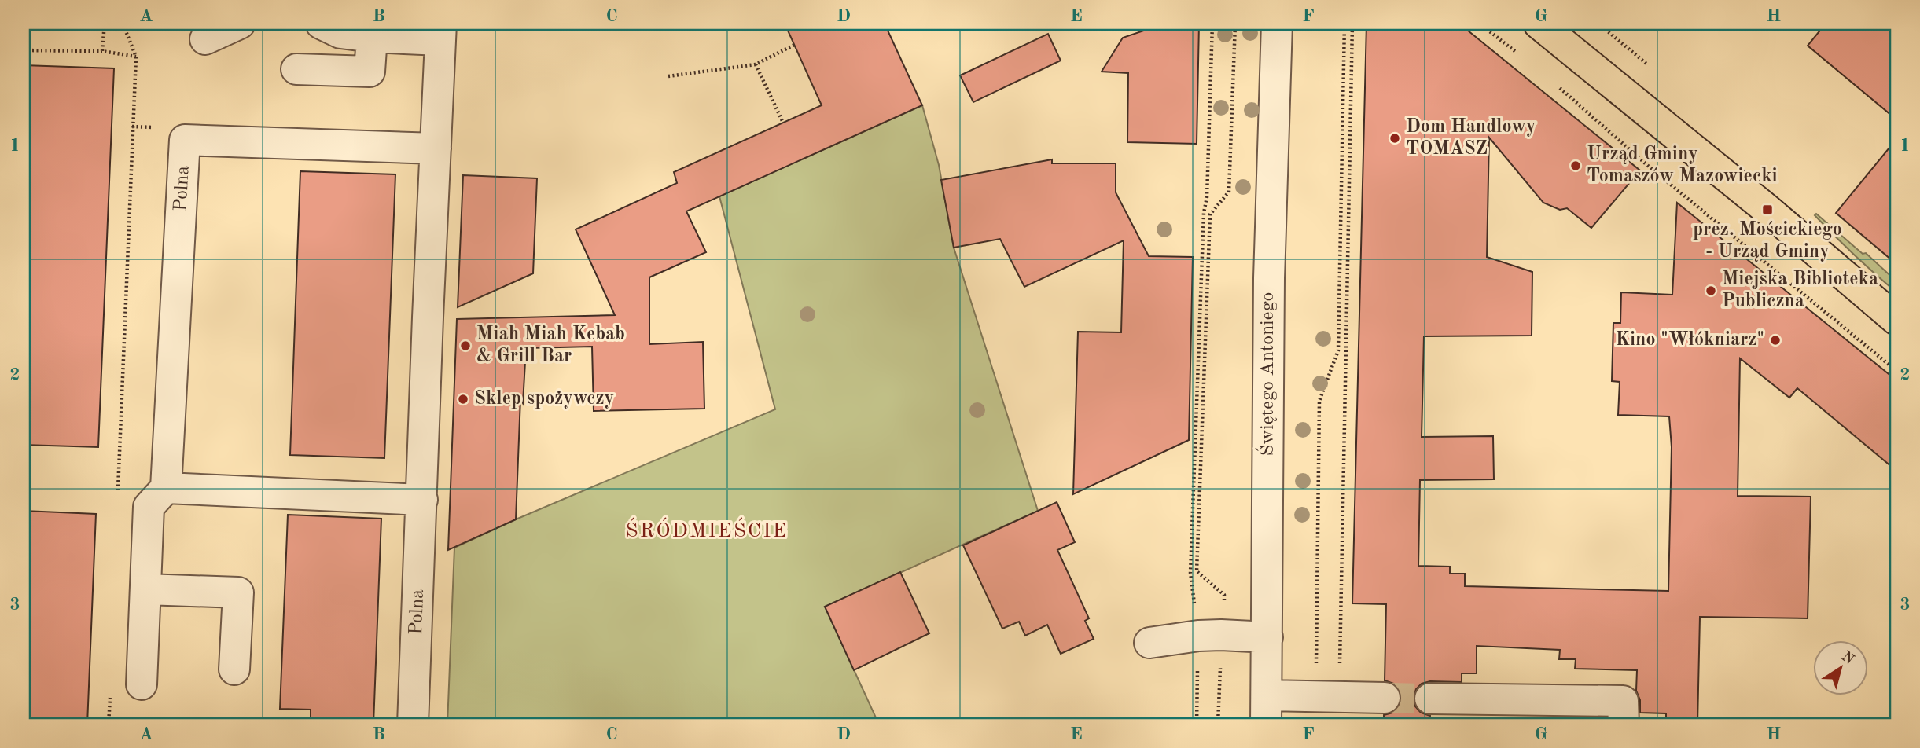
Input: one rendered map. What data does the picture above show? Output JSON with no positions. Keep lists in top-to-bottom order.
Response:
{
  "streets": {
    "street": ["Polna", "Świętego Antoniego"]
  },
  "districts": ["ŚRÓDMIEŚCIE"],
  "places": {
    "other": [
      "Dom Handlowy TOMASZ",
      "Urząd Gminy Tomaszów Mazowiecki",
      "Miejska Biblioteka Publiczna",
      "Kino \"Włókniarz\"",
      "Miah Miah Kebab & Grill Bar",
      "Sklep spożywczy"
    ],
    "transit": ["prez. Mościckiego - Urząd Gminy"]
  },
  "north": "top right",
  "grid": {
    "columns": [
      "A",
      "B",
      "C",
      "D",
      "E",
      "F",
      "G",
      "H"
    ],
    "rows": ["1", "2", "3"]
  }
}
